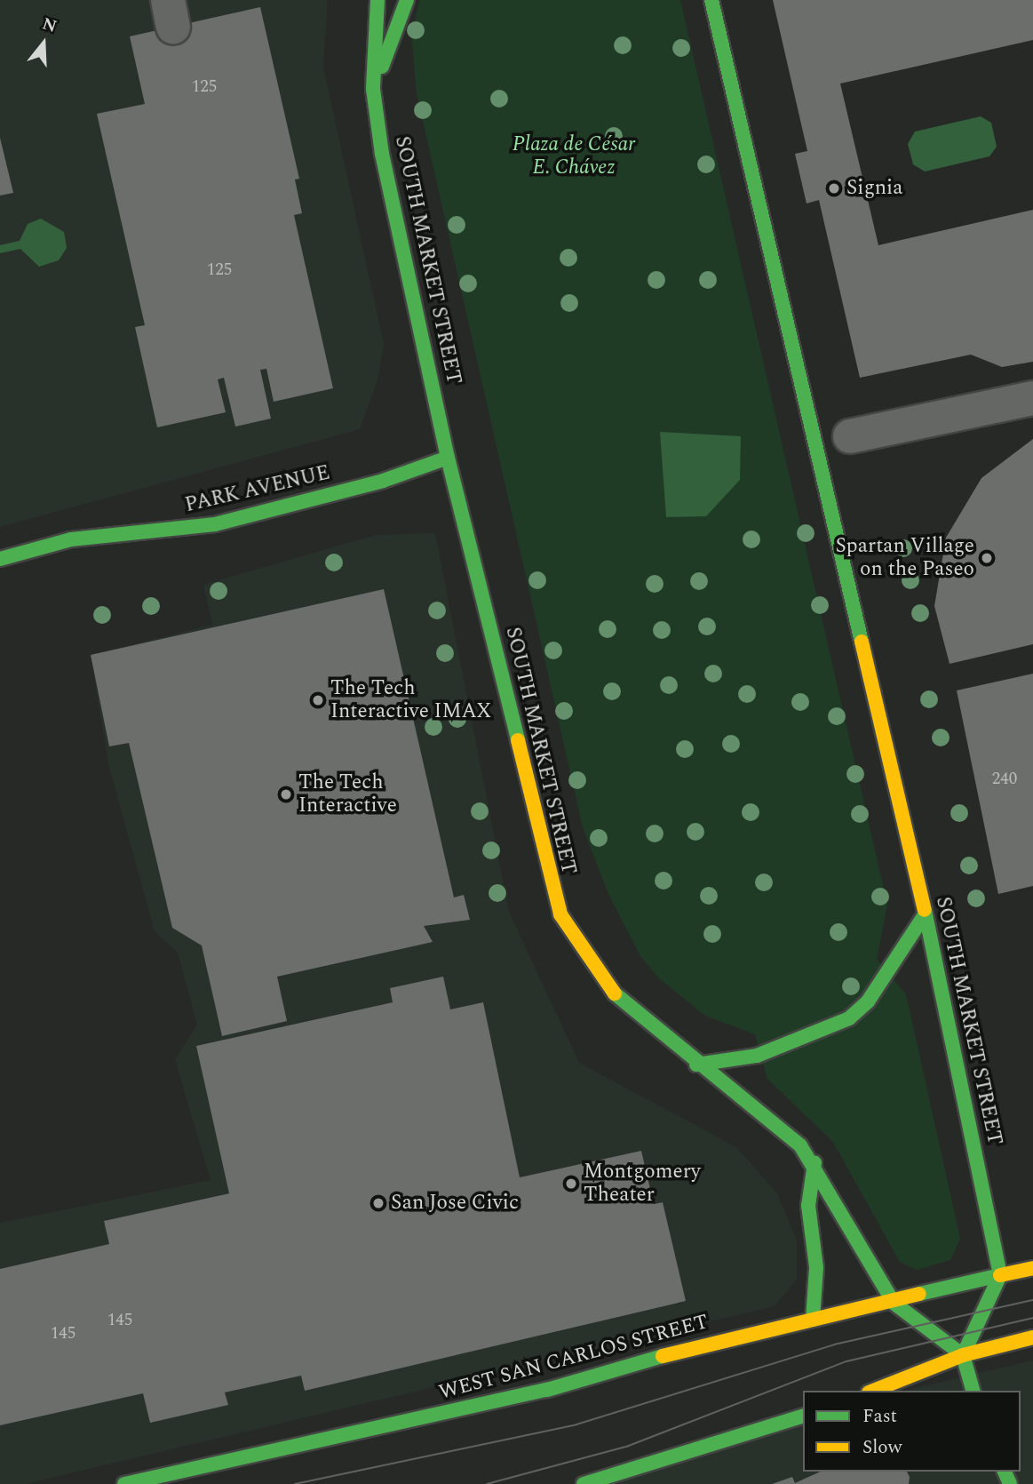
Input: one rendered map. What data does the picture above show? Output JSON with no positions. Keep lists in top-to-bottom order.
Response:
{
  "streets": {
    "main road": ["SOUTH MARKET STREET", "PARK AVENUE", "WEST SAN CARLOS STREET"]
  },
  "crossings": [
    ["SOUTH MARKET STREET", "PARK AVENUE"],
    ["SOUTH MARKET STREET", "WEST SAN CARLOS STREET"]
  ],
  "parks": ["Plaza de César E. Chávez"],
  "places": [
    "Signia",
    "Spartan Village on the Paseo",
    "The Tech Interactive IMAX",
    "The Tech Interactive",
    "Montgomery Theater",
    "San Jose Civic"
  ],
  "house_numbers": [
    "125",
    "125",
    "240",
    "145",
    "145"
  ],
  "legend": ["Fast", "Slow"],
  "north": "top"
}
